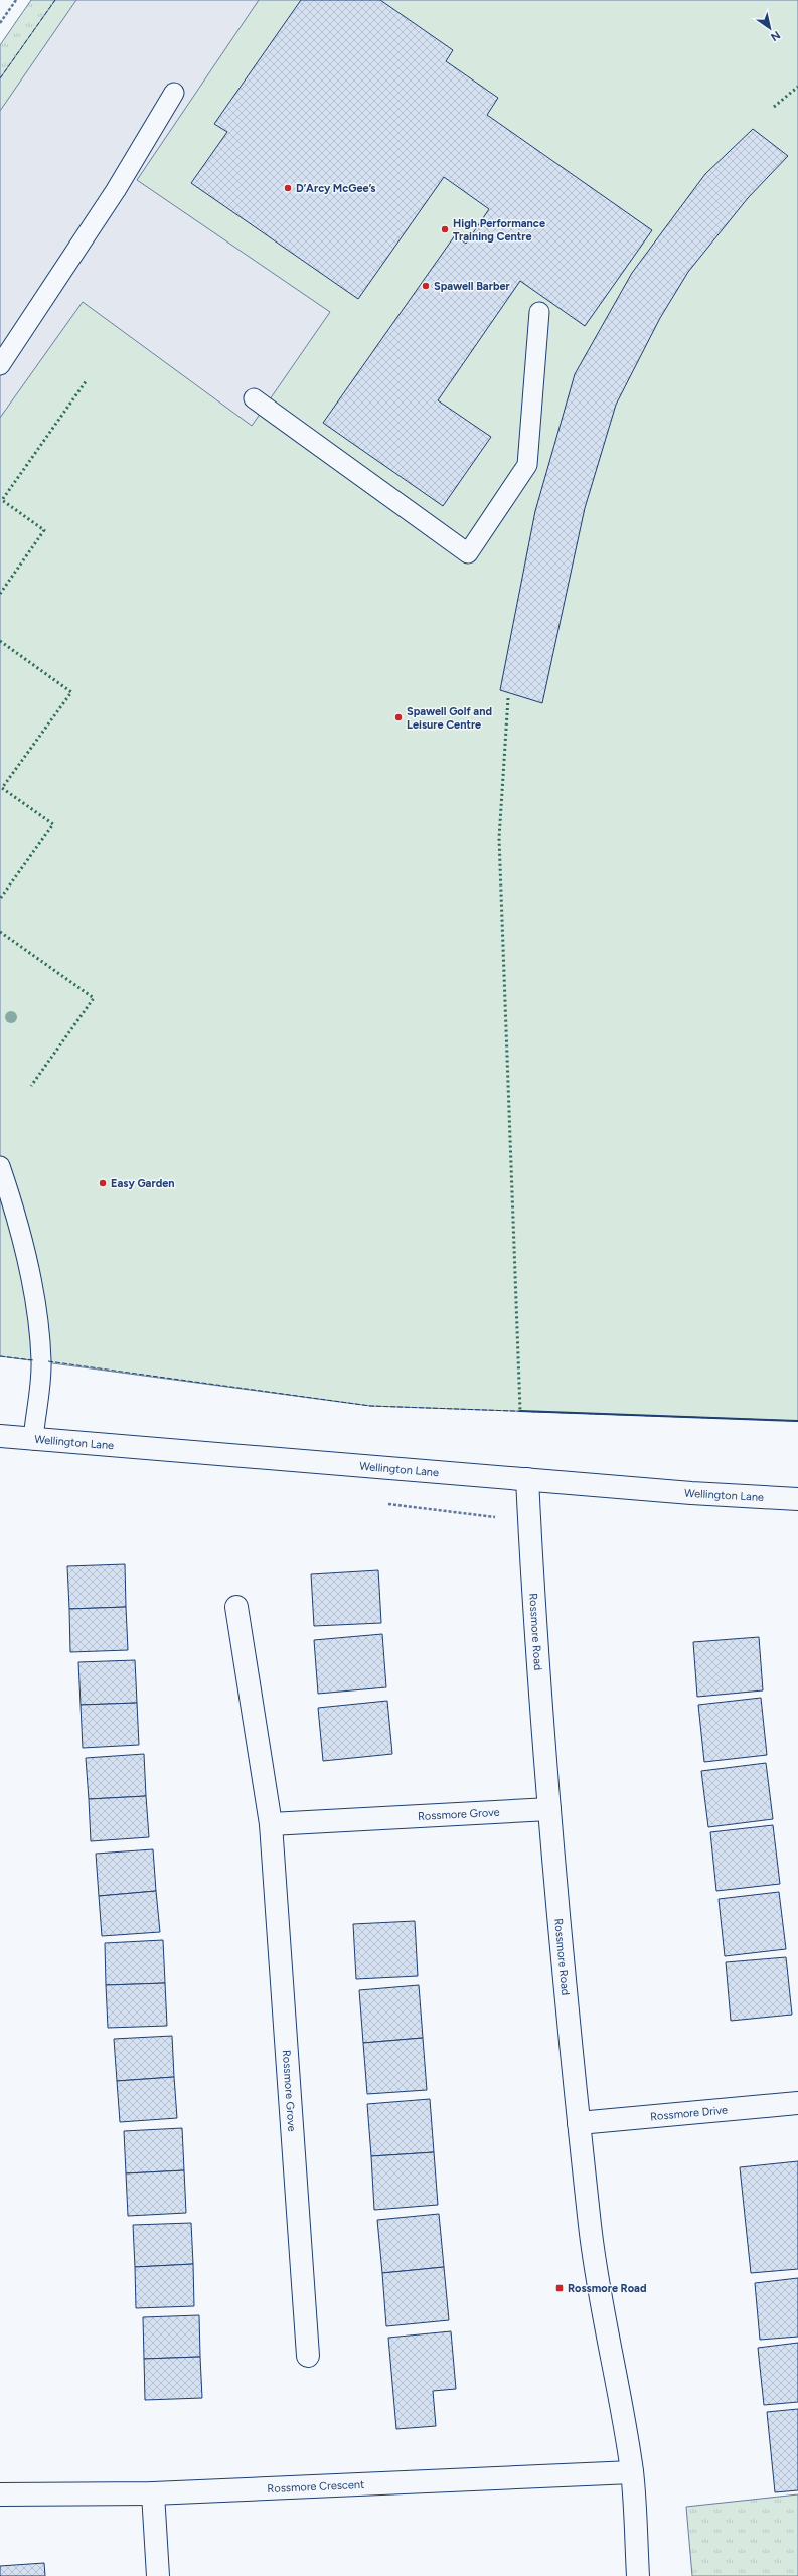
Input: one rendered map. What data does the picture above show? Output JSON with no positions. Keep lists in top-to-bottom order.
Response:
{
  "streets": {
    "street": [
      "Wellington Lane",
      "Rossmore Road",
      "Rossmore Grove",
      "Rossmore Drive",
      "Rossmore Crescent"
    ]
  },
  "crossings": [
    ["Wellington Lane", "Rossmore Road"],
    ["Rossmore Road", "Rossmore Grove"],
    ["Rossmore Road", "Rossmore Drive"],
    ["Rossmore Road", "Rossmore Crescent"]
  ],
  "places": {
    "other": [
      "D’Arcy McGee’s",
      "High Performance Training Centre",
      "Spawell Barber",
      "Spawell Golf and Leisure Centre",
      "Easy Garden"
    ],
    "transit": ["Rossmore Road"]
  },
  "north": "bottom right"
}
